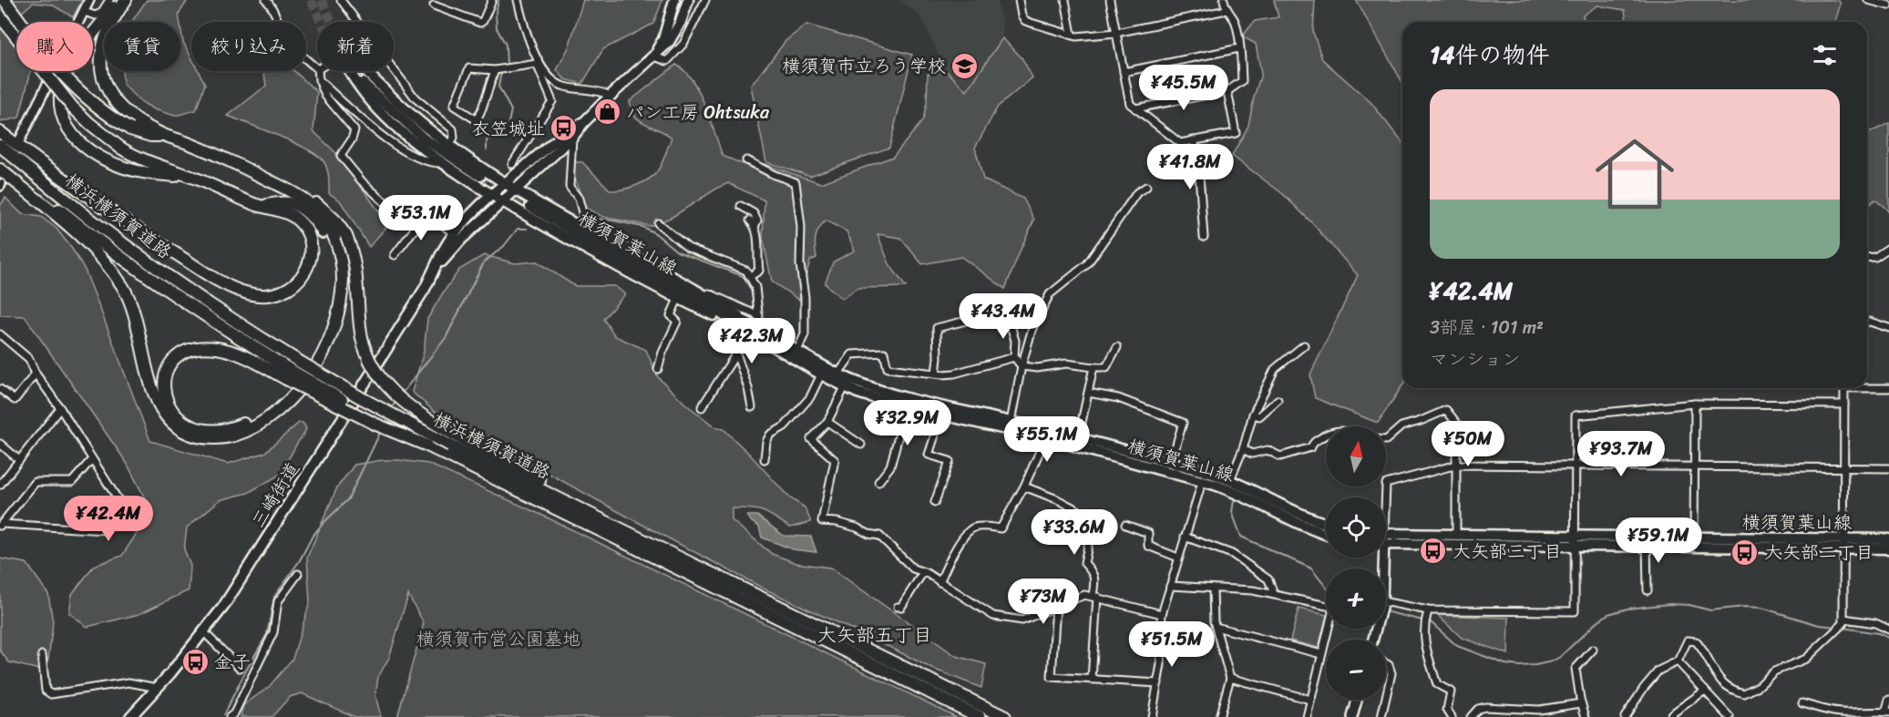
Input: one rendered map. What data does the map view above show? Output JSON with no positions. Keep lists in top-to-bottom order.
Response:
{
  "streets": {
    "highway": ["横浜横須賀道路"],
    "main road": ["横須賀葉山線", "三崎街道"]
  },
  "districts": ["大矢部五丁目"],
  "parks": ["横須賀市営公園墓地"],
  "places": {
    "school or university": ["横須賀市立ろう学校"],
    "shop": ["パン工房 Ohtsuka"],
    "bus stop": [
      "衣笠城址",
      "大矢部三丁目",
      "大矢部二丁目",
      "金子"
    ]
  },
  "north": "top",
  "page": {
    "chip": [
      "購入",
      "賃貸",
      "絞り込み",
      "新着"
    ],
    "heading": "14件の物件",
    "price": [
      "¥45.5M",
      "¥41.8M",
      "¥53.1M",
      "¥43.4M",
      "¥42.3M",
      "¥32.9M",
      "¥55.1M",
      "¥50M",
      "¥93.7M",
      "¥42.4M",
      "¥33.6M",
      "¥59.1M",
      "¥73M",
      "¥51.5M"
    ],
    "list": [
      {
        "name": "¥42.4M",
        "note": "3部屋 · 101 m² · マンション"
      }
    ],
    "map_buttons": ["+", "−"]
  }
}
